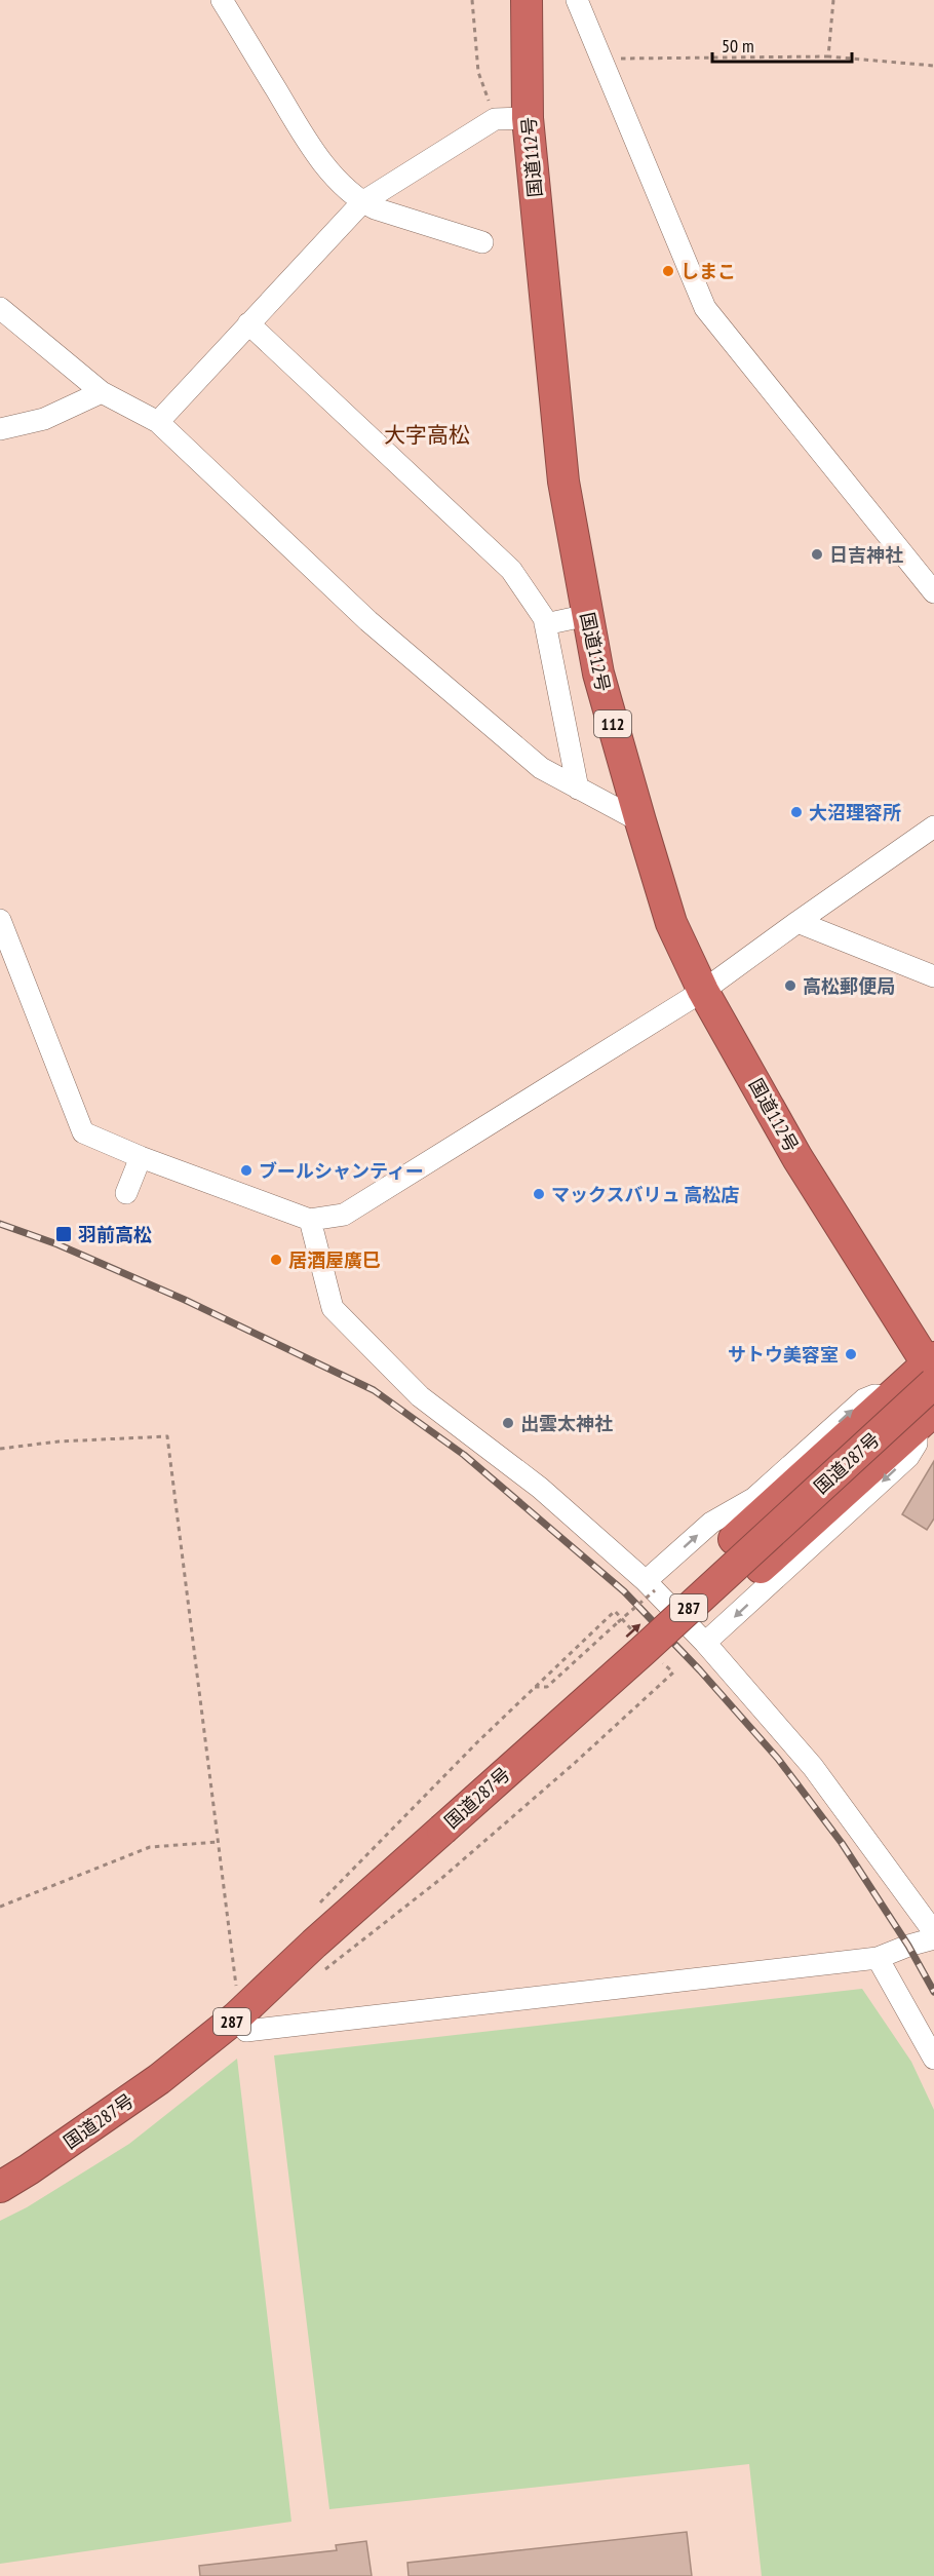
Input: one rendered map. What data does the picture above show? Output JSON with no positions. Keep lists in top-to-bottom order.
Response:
{
  "streets": {
    "highway": [
      "国道112号",
      "112",
      "国道287号",
      "287"
    ]
  },
  "crossings": [
    ["国道112号", "国道287号"],
    ["国道112号", "287"],
    ["国道287号", "287"]
  ],
  "districts": ["大字高松"],
  "places": {
    "other": [
      "しまこ",
      "日吉神社",
      "大沼理容所",
      "高松郵便局",
      "ブールシャンティー",
      "マックスバリュ 高松店",
      "居酒屋廣巳",
      "サトウ美容室",
      "出雲太神社"
    ],
    "transit": ["羽前高松"]
  },
  "scale_bar": "50 m"
}
